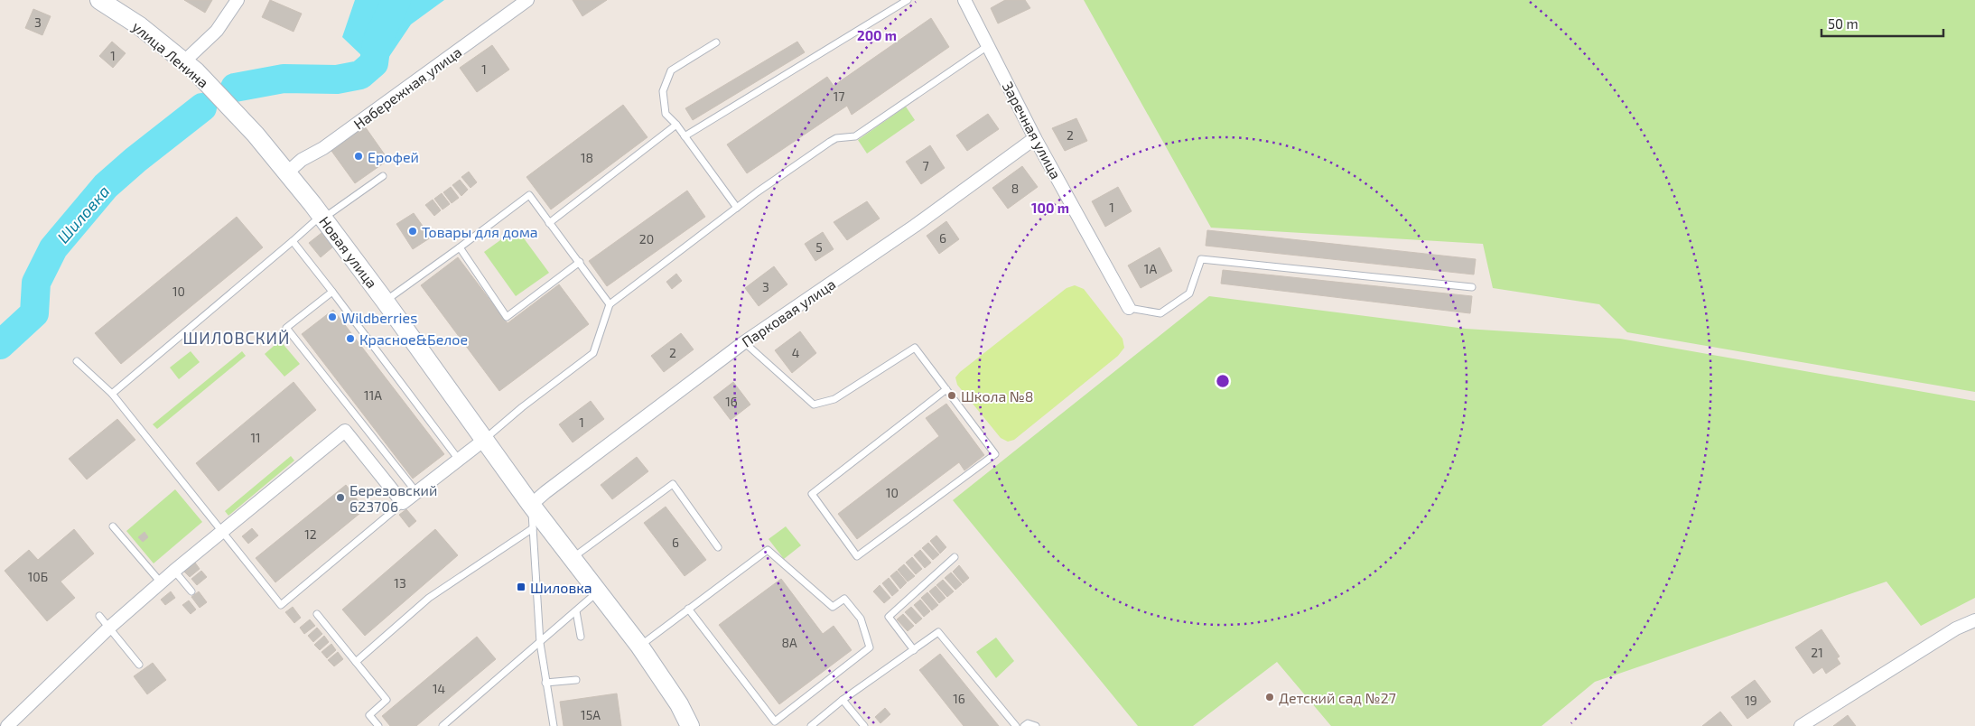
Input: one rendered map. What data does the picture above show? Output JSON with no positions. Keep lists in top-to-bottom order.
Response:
{
  "streets": {
    "street": [
      "улица Ленина",
      "Набережная улица",
      "Заречная улица",
      "Новая улица",
      "Парковая улица"
    ]
  },
  "crossings": [
    ["улица Ленина", "Новая улица"],
    ["Набережная улица", "Новая улица"],
    ["Заречная улица", "Парковая улица"],
    ["Новая улица", "Парковая улица"]
  ],
  "districts": ["ШИЛОВСКИЙ"],
  "water": ["Шиловка"],
  "places": {
    "other": [
      "Ерофей",
      "Товары для дома",
      "Wildberries",
      "Красное&Белое",
      "Школа №8",
      "Березовский 623706",
      "Детский сад №27"
    ],
    "transit": ["Шиловка"]
  },
  "house_numbers": [
    "3",
    "1",
    "1",
    "17",
    "2",
    "18",
    "7",
    "8",
    "1",
    "6",
    "20",
    "5",
    "1А",
    "3",
    "10",
    "2",
    "4",
    "11А",
    "16",
    "1",
    "11",
    "10",
    "12",
    "6",
    "10Б",
    "13",
    "8А",
    "21",
    "14",
    "16",
    "19",
    "15А"
  ],
  "scale_bar": "50 m",
  "rings": ["200 m", "100 m"]
}
